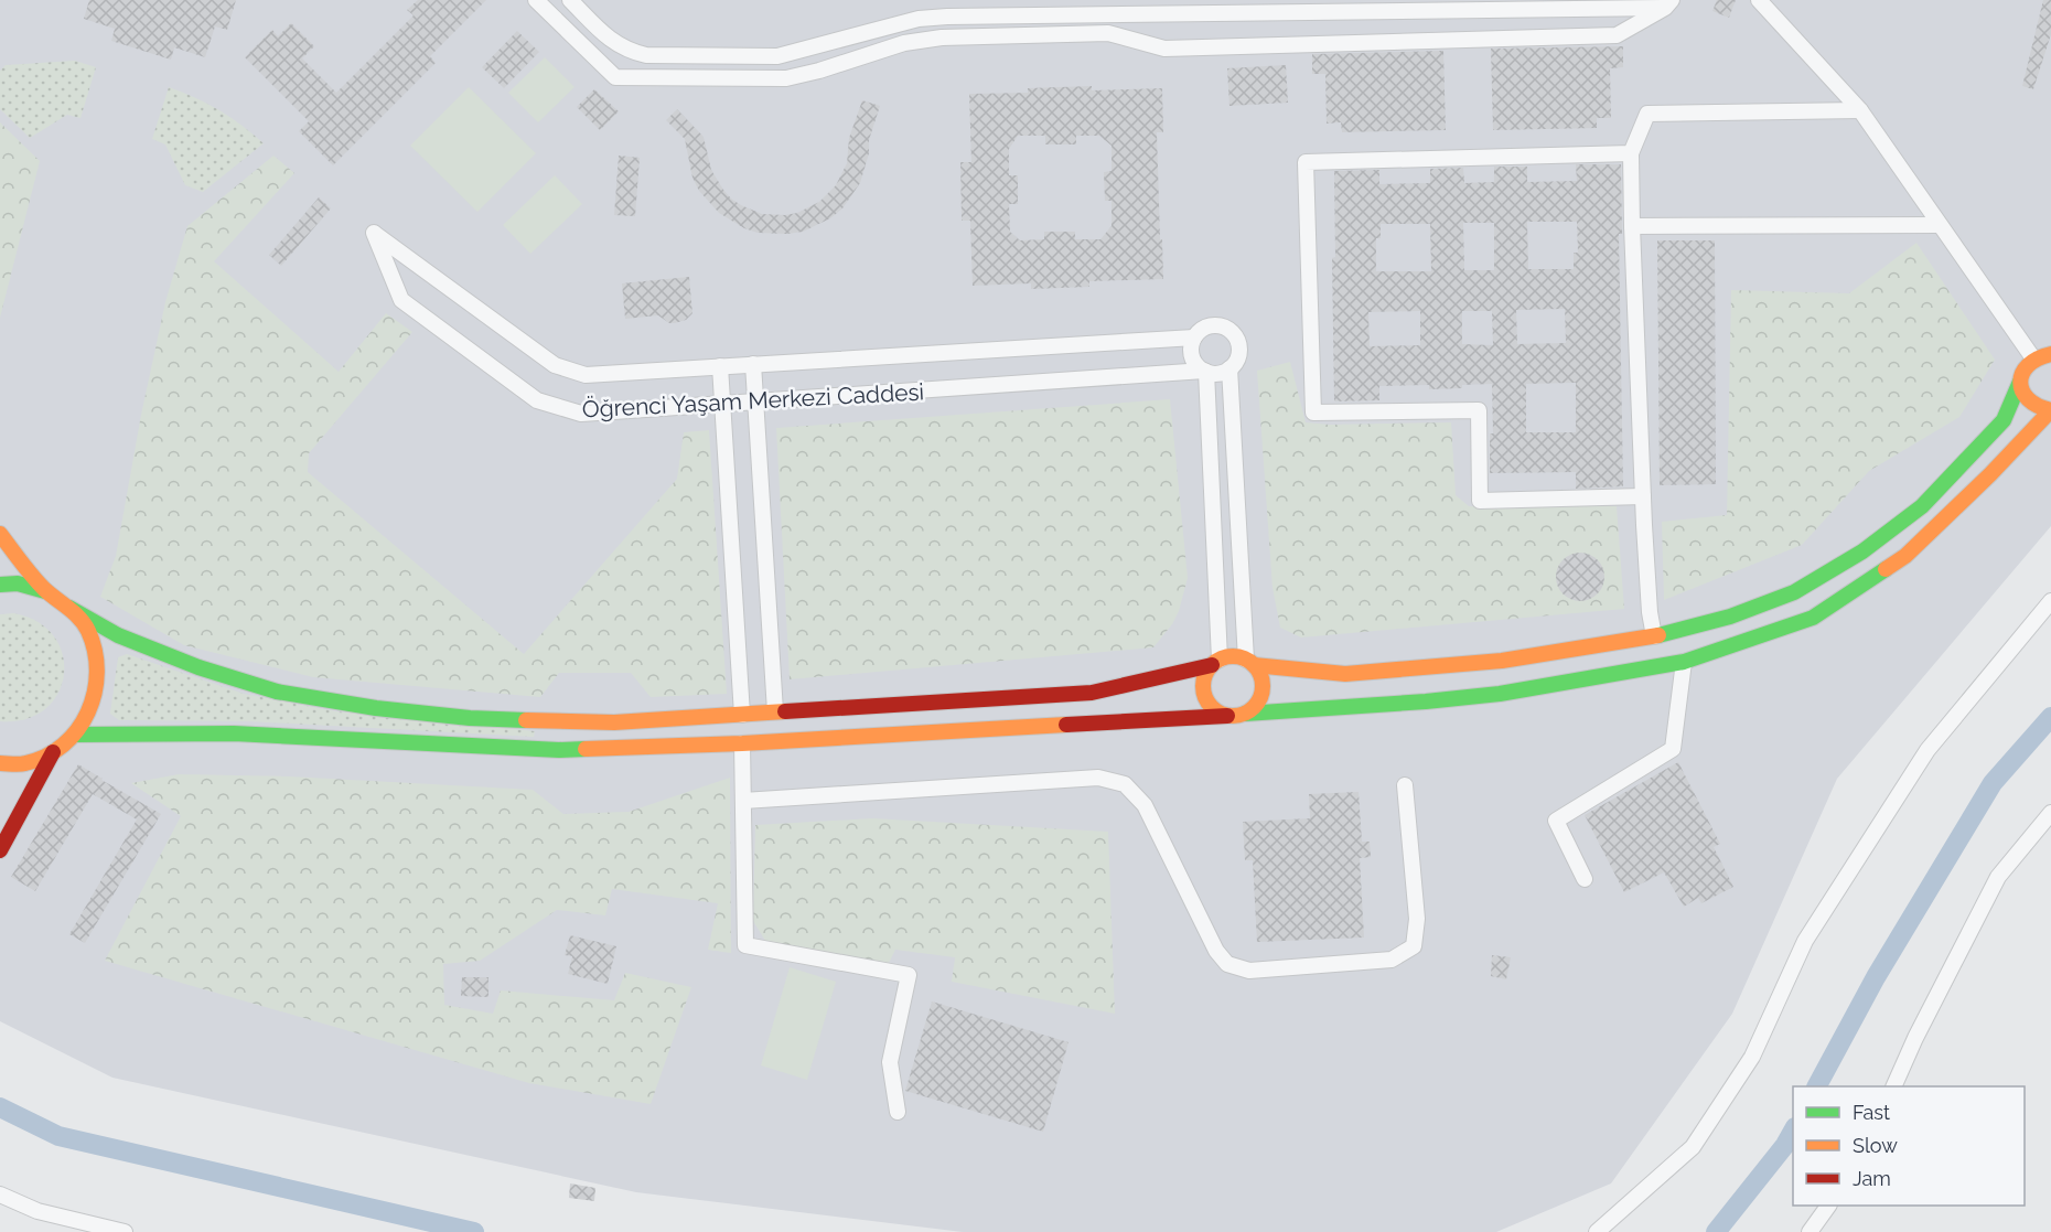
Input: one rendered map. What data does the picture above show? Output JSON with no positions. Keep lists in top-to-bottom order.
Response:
{
  "streets": {
    "street": ["Öğrenci Yaşam Merkezi Caddesi"]
  },
  "legend": ["Fast", "Slow", "Jam"]
}
